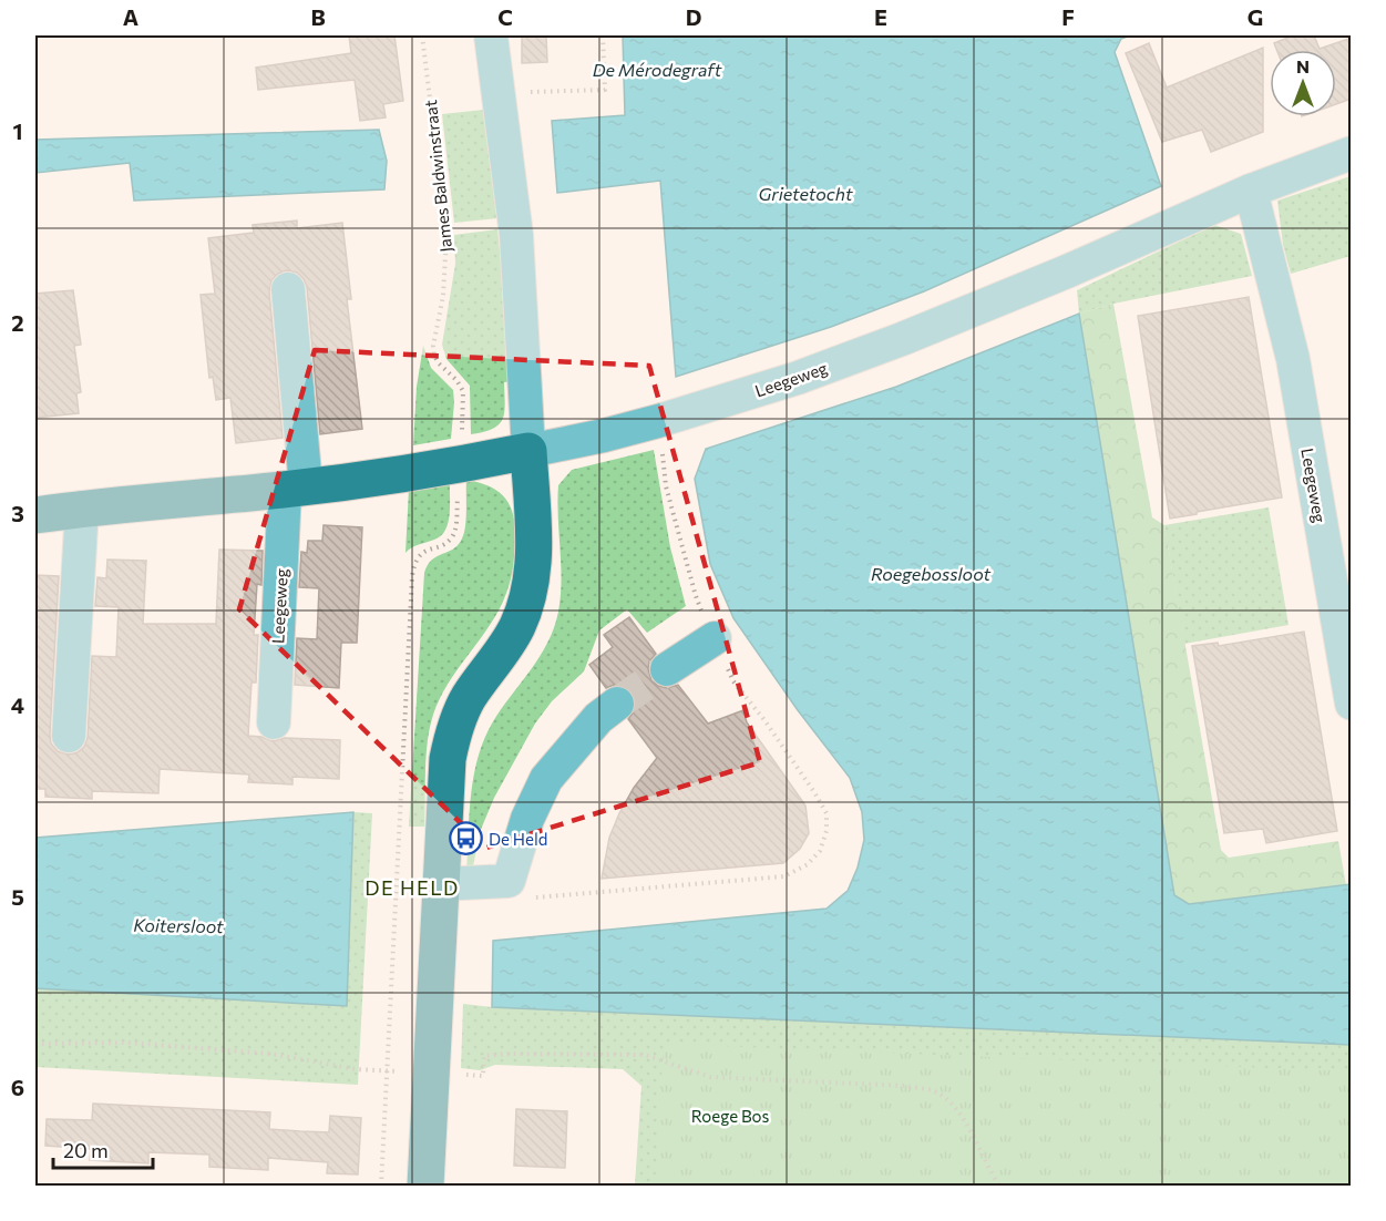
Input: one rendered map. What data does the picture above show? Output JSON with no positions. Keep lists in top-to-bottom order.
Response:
{
  "streets": {
    "main road": ["Leegeweg"],
    "path": ["James Baldwinstraat"]
  },
  "crossings": [
    ["James Baldwinstraat", "Leegeweg"]
  ],
  "districts": ["DE HELD"],
  "water": [
    "De Mérodegraft",
    "Grietetocht",
    "Roegebossloot",
    "Koitersloot"
  ],
  "parks": ["Roege Bos"],
  "places": {
    "bus stop": ["De Held"]
  },
  "scale_bar": "20 m",
  "north": "top",
  "grid": {
    "columns": [
      "A",
      "B",
      "C",
      "D",
      "E",
      "F",
      "G"
    ],
    "rows": [
      "1",
      "2",
      "3",
      "4",
      "5",
      "6"
    ]
  }
}
